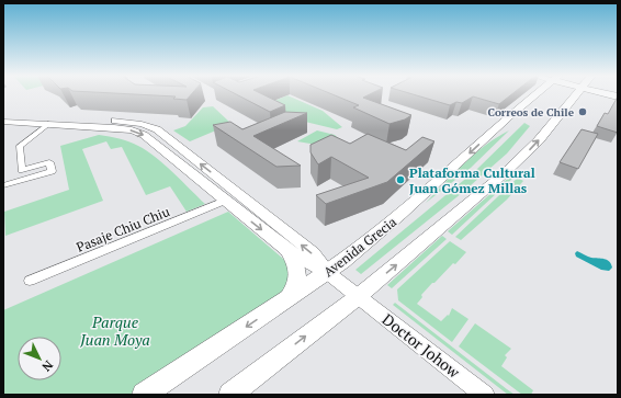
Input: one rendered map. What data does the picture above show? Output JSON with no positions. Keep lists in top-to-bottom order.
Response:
{
  "streets": {
    "main road": ["Avenida Grecia"],
    "street": ["Pasaje Chiu Chiu", "Doctor Johow"]
  },
  "crossings": [
    ["Avenida Grecia", "Doctor Johow"]
  ],
  "parks": ["Parque Juan Moya"],
  "places": ["Correos de Chile", "Plataforma Cultural Juan Gómez Millas"],
  "north": "bottom right"
}
